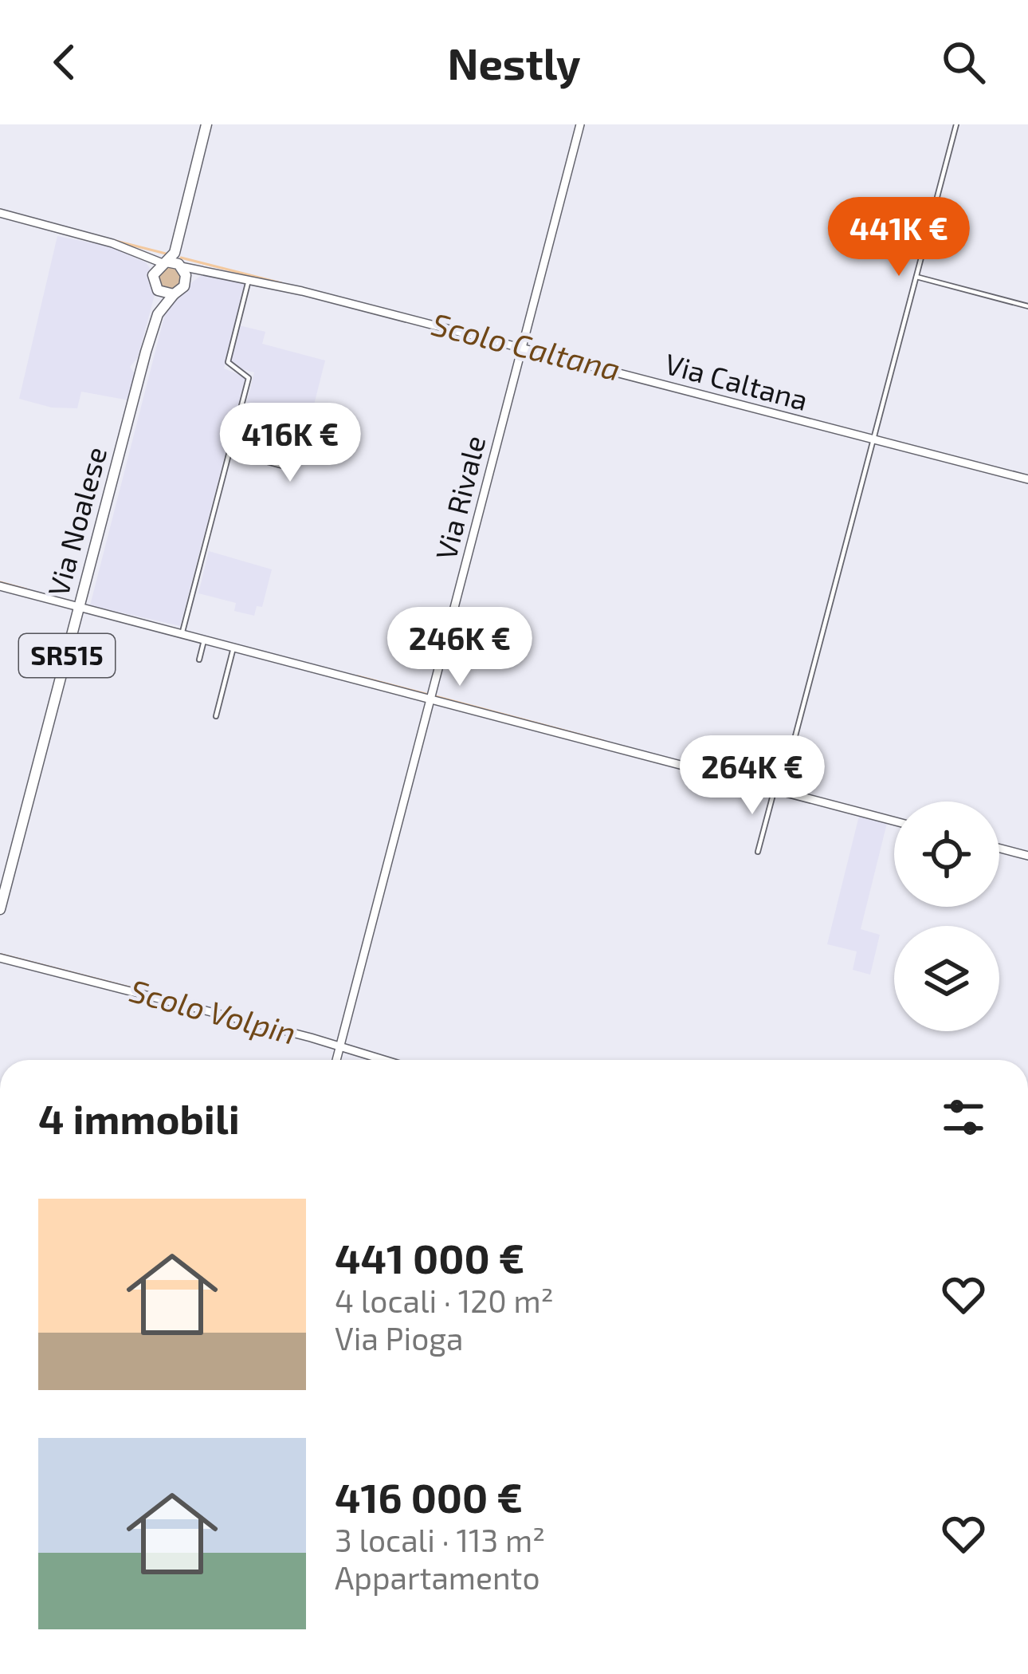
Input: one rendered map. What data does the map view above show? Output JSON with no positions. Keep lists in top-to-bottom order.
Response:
{
  "streets": {
    "main road": ["Via Noalese", "SR515"],
    "street": ["Via Caltana", "Via Rivale"]
  },
  "crossings": [
    ["Via Caltana", "Via Rivale"],
    ["Via Caltana", "Via Noalese"]
  ],
  "water": ["Scolo Caltana", "Scolo Volpin"],
  "page": {
    "header": "Nestly",
    "price": [
      "441K €",
      "416K €",
      "246K €",
      "264K €"
    ],
    "heading": "4 immobili",
    "list": [
      {
        "name": "441 000 €",
        "note": "4 locali · 120 m² · Via Pioga"
      },
      {
        "name": "416 000 €",
        "note": "3 locali · 113 m² · Appartamento"
      }
    ]
  }
}
